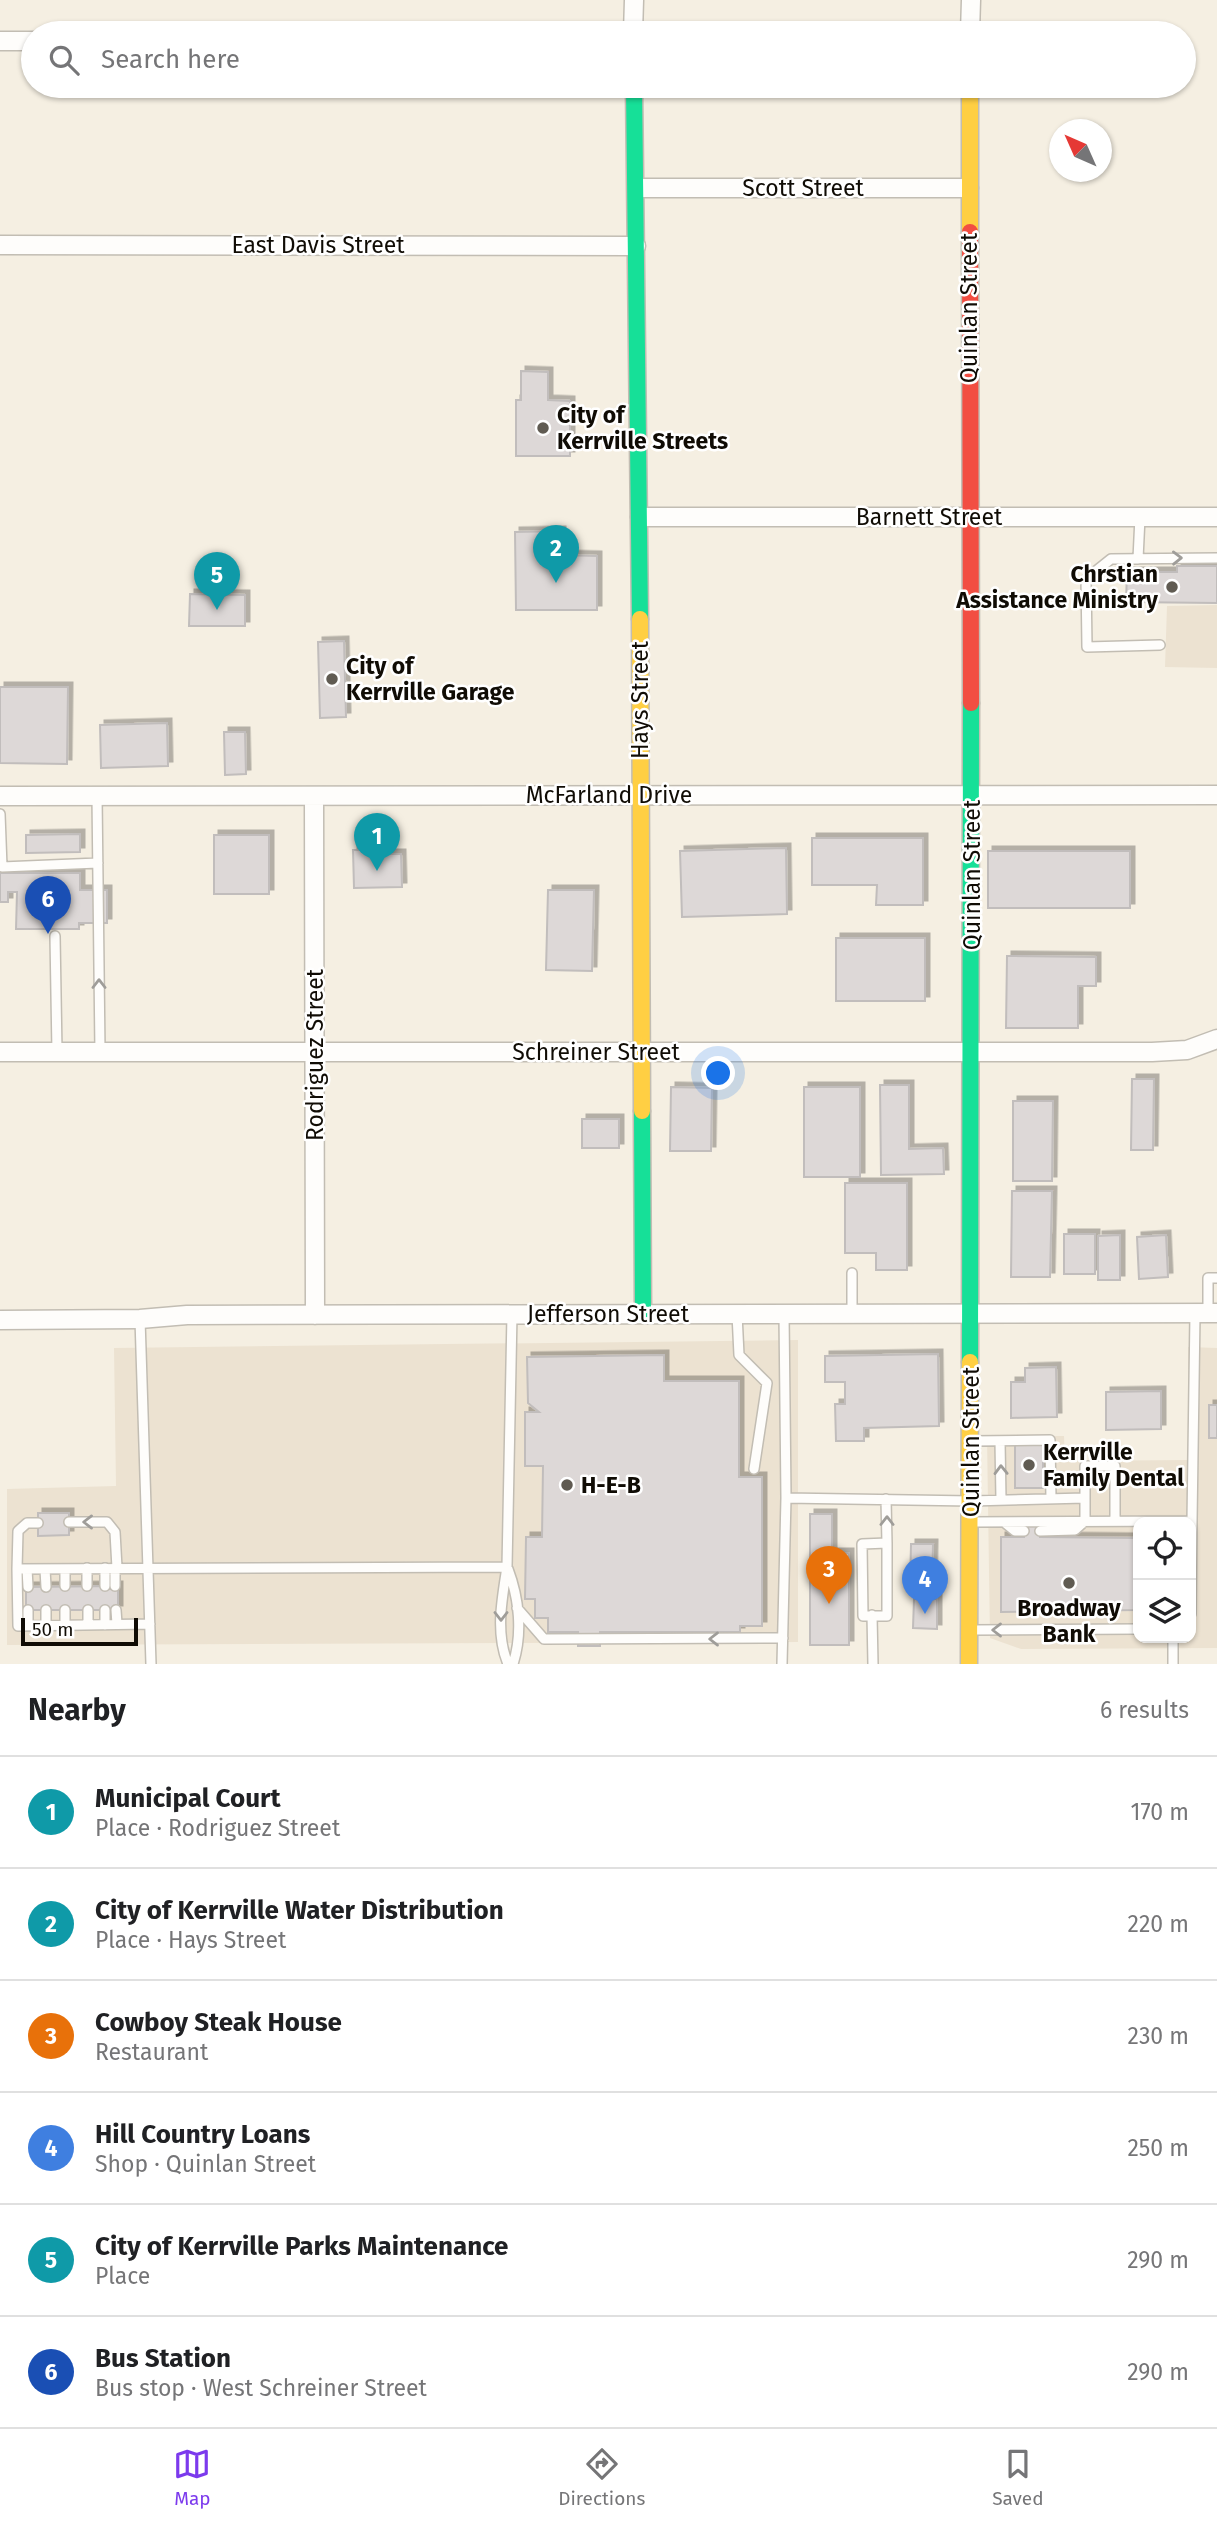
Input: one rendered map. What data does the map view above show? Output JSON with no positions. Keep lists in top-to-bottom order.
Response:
{
  "streets": {
    "street": [
      "Scott Street",
      "East Davis Street",
      "Quinlan Street",
      "Barnett Street",
      "Hays Street",
      "McFarland Drive",
      "Schreiner Street",
      "Rodriguez Street",
      "Jefferson Street"
    ]
  },
  "crossings": [
    ["Scott Street", "Quinlan Street"],
    ["Scott Street", "Hays Street"],
    ["East Davis Street", "Hays Street"],
    ["Quinlan Street", "Barnett Street"],
    ["Quinlan Street", "McFarland Drive"],
    ["Quinlan Street", "Schreiner Street"],
    ["Quinlan Street", "Jefferson Street"],
    ["Barnett Street", "Hays Street"],
    ["Hays Street", "McFarland Drive"],
    ["Hays Street", "Schreiner Street"],
    ["Hays Street", "Jefferson Street"],
    ["McFarland Drive", "Rodriguez Street"],
    ["Schreiner Street", "Rodriguez Street"],
    ["Rodriguez Street", "Jefferson Street"]
  ],
  "places": [
    "City of Kerrville Streets",
    "Chrstian Assistance Ministry",
    "City of Kerrville Garage",
    "Kerrville Family Dental",
    "H-E-B",
    "Broadway Bank"
  ],
  "scale_bar": "50 m",
  "north": "top left",
  "page": {
    "search": "Search here",
    "pins": [
      "2",
      "5",
      "1",
      "6",
      "3",
      "4"
    ],
    "scale": "50 m",
    "heading": ["Nearby", "6 results"],
    "list": [
      {
        "mark": "1",
        "name": "Municipal Court",
        "note": "Place · Rodriguez Street",
        "value": "170 m"
      },
      {
        "mark": "2",
        "name": "City of Kerrville Water Distribution",
        "note": "Place · Hays Street",
        "value": "220 m"
      },
      {
        "mark": "3",
        "name": "Cowboy Steak House",
        "note": "Restaurant",
        "value": "230 m"
      },
      {
        "mark": "4",
        "name": "Hill Country Loans",
        "note": "Shop · Quinlan Street",
        "value": "250 m"
      },
      {
        "mark": "5",
        "name": "City of Kerrville Parks Maintenance",
        "note": "Place",
        "value": "290 m"
      },
      {
        "mark": "6",
        "name": "Bus Station",
        "note": "Bus stop · West Schreiner Street",
        "value": "290 m"
      }
    ],
    "nav": ["Map", "Directions", "Saved"]
  }
}
